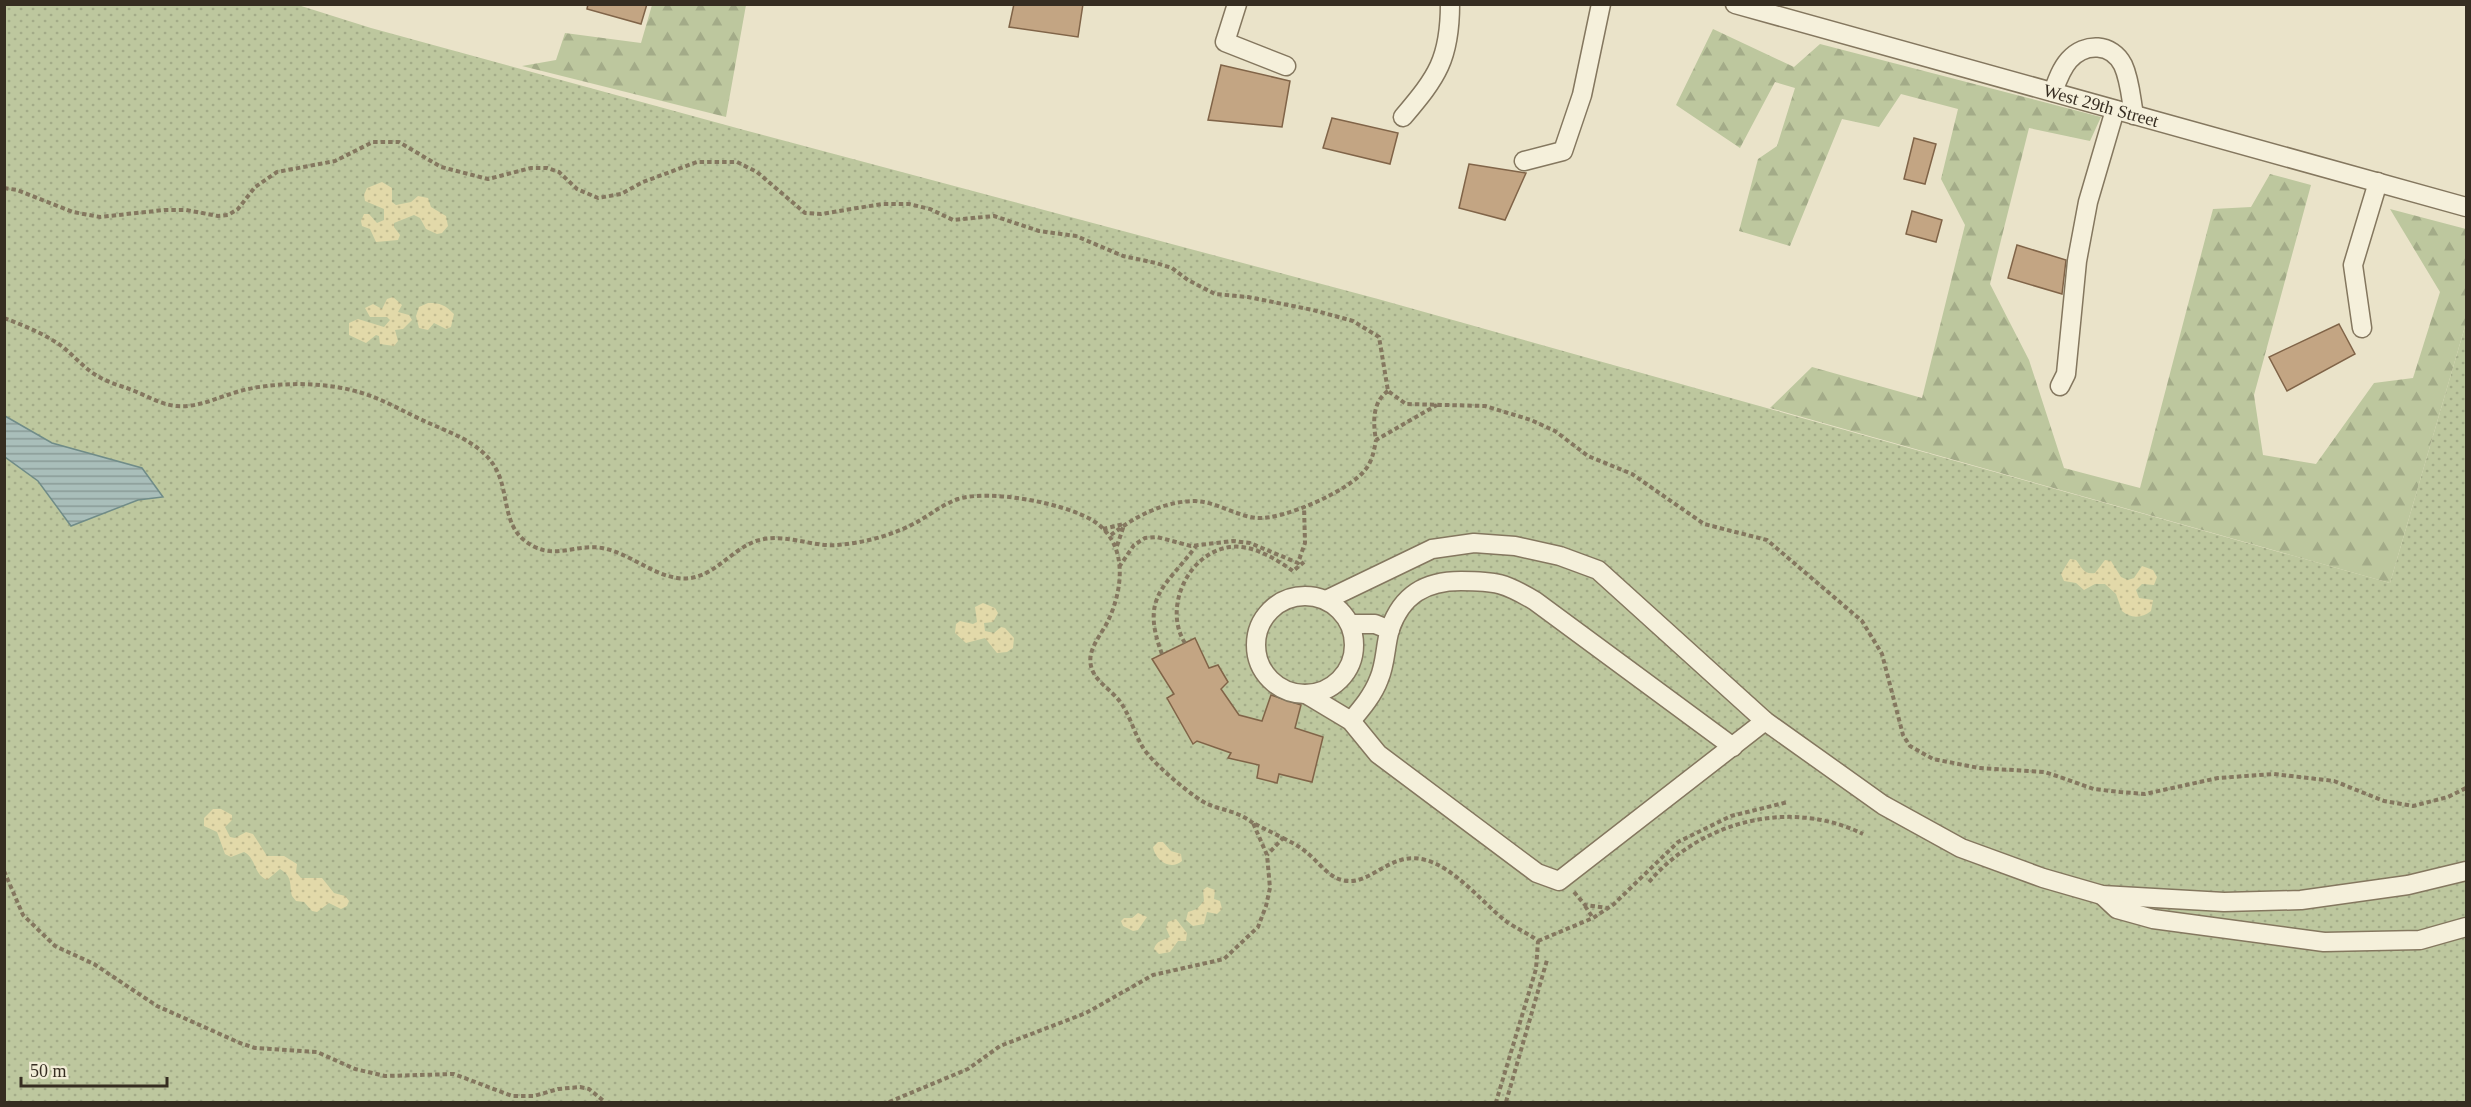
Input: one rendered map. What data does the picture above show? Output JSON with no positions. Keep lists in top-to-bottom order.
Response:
{
  "streets": {
    "street": ["West 29th Street"]
  },
  "scale_bar": "50 m"
}
